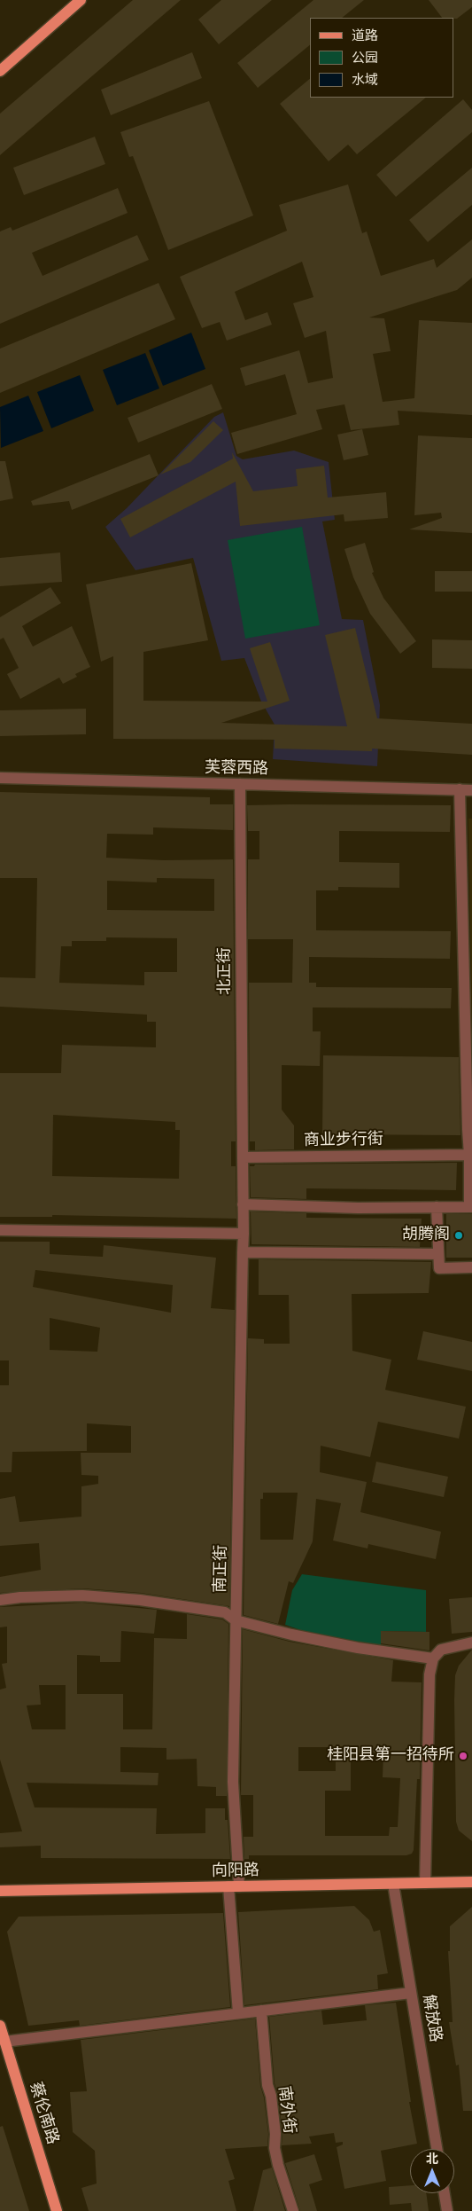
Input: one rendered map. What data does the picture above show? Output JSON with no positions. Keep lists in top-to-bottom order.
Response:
{
  "streets": {
    "main road": ["向阳路", "蔡伦南路"],
    "street": [
      "芙蓉西路",
      "北正街",
      "商业步行街",
      "南正街",
      "解放路",
      "南外街"
    ]
  },
  "crossings": [
    ["芙蓉西路", "北正街"],
    ["北正街", "商业步行街"],
    ["南正街", "向阳路"],
    ["向阳路", "解放路"]
  ],
  "places": ["胡腾阁", "桂阳县第一招待所"],
  "legend": ["道路", "公园", "水域"],
  "north": "top"
}
